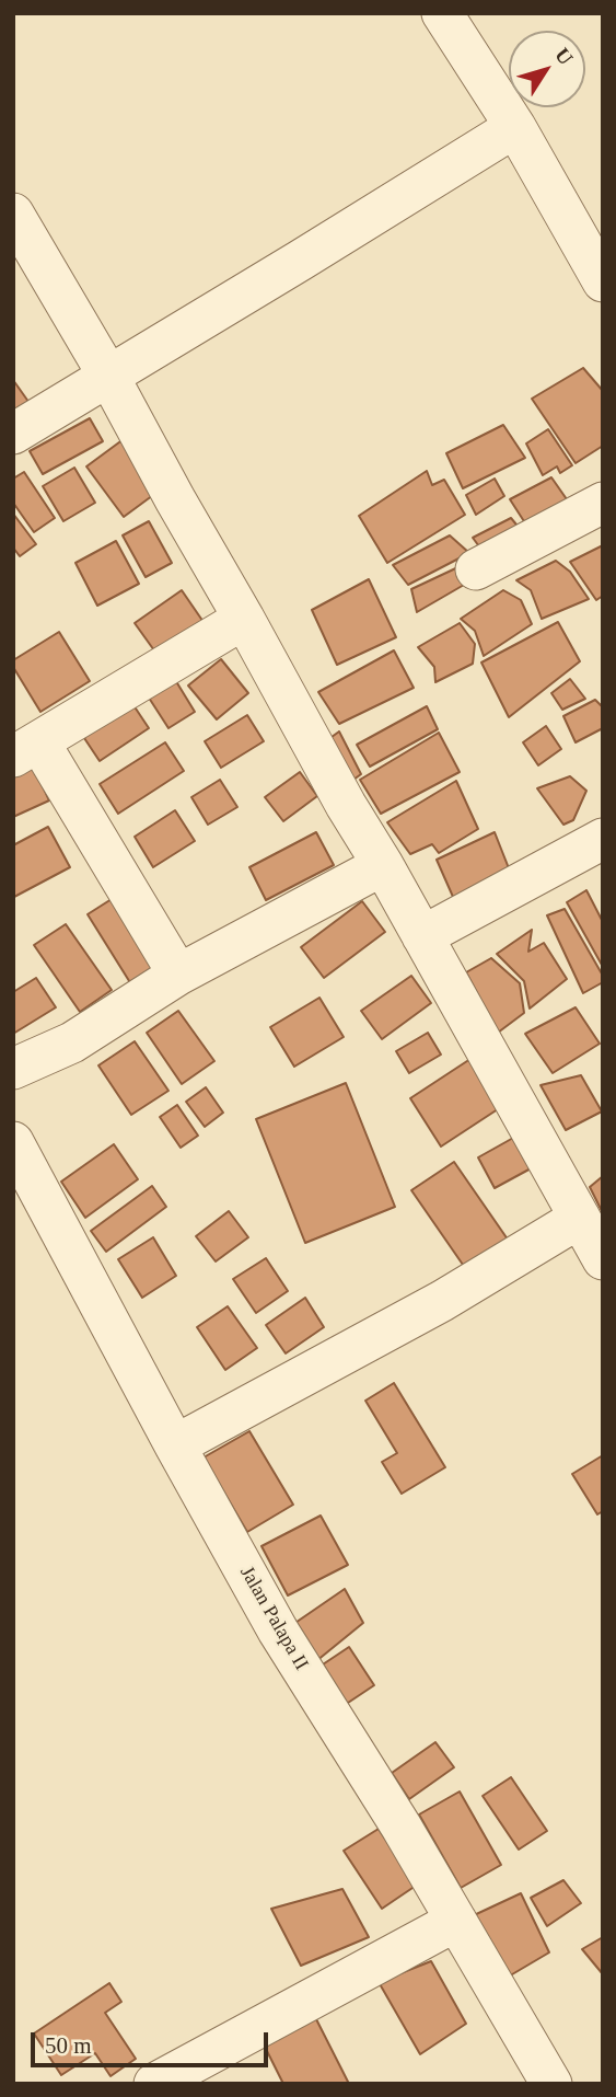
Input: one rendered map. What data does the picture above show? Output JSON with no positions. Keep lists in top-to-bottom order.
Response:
{
  "streets": {
    "street": ["Jalan Palapa II"]
  },
  "scale_bar": "50 m",
  "north": "top right"
}
